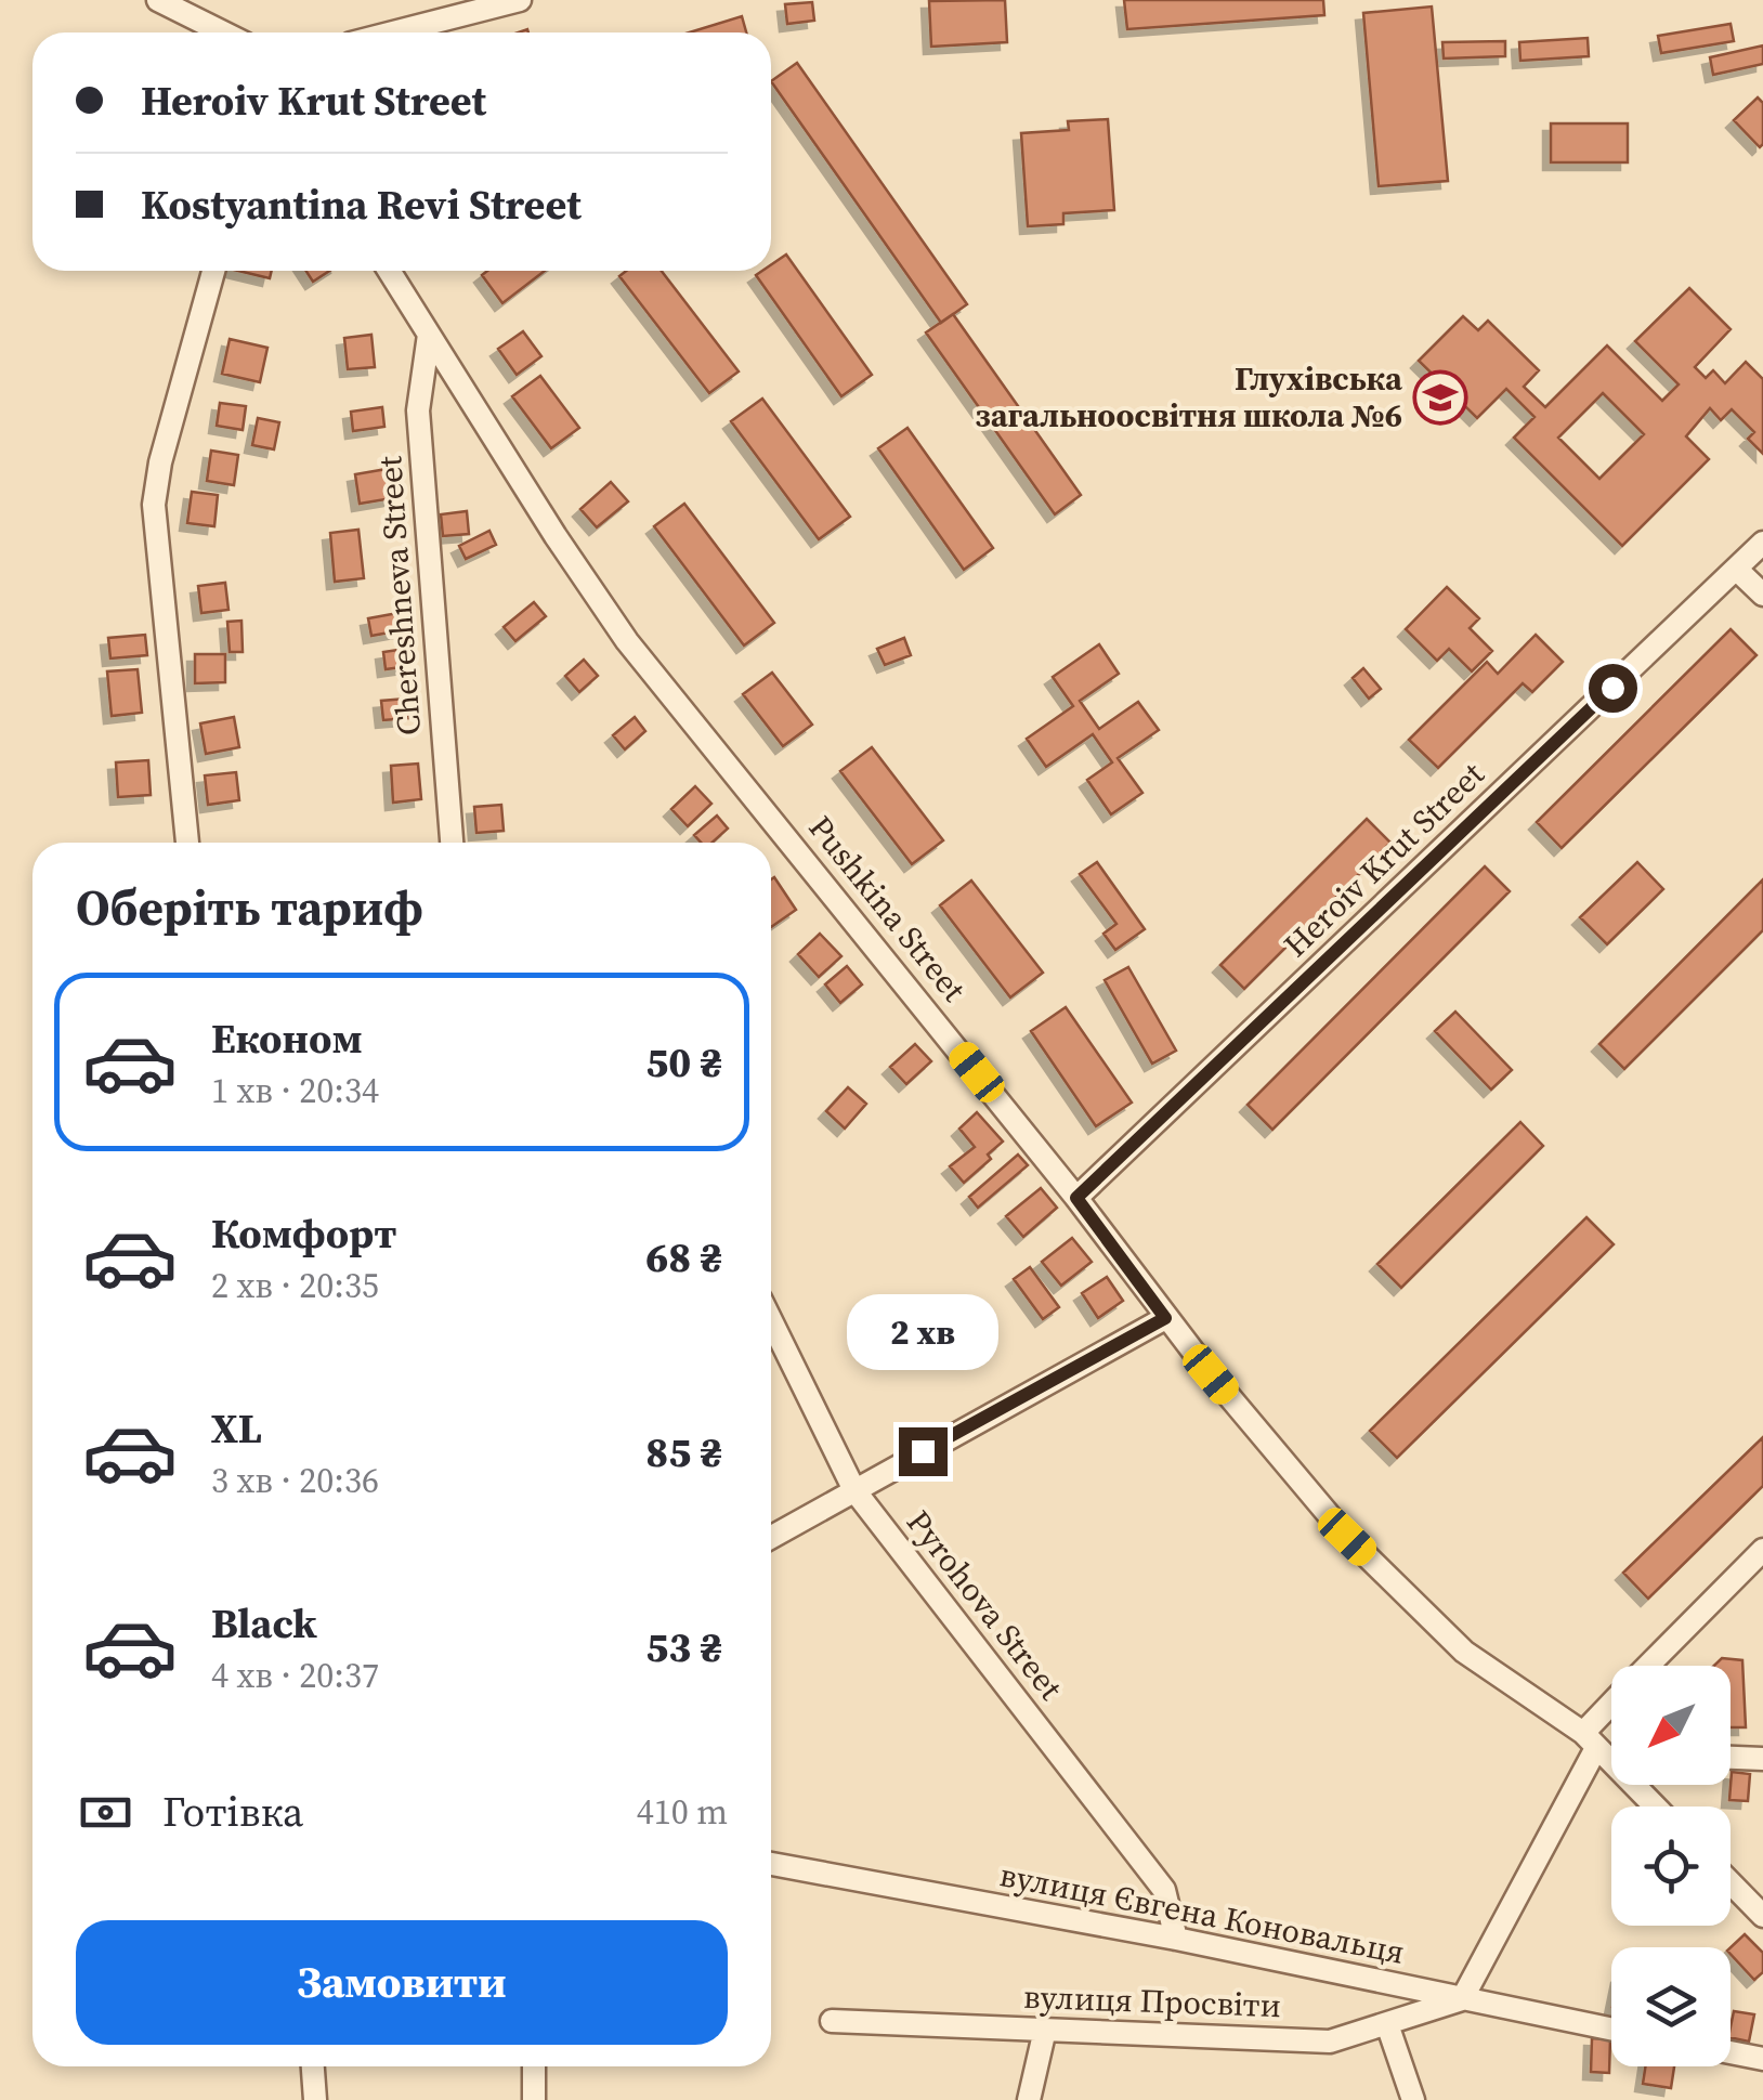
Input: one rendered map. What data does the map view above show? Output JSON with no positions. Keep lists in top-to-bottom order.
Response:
{
  "streets": {
    "street": [
      "Chereshneva Street",
      "Heroiv Krut Street",
      "Pushkina Street",
      "Pyrohova Street",
      "вулиця Євгена Коновальця",
      "вулиця Просвіти"
    ]
  },
  "crossings": [
    ["Chereshneva Street", "Pushkina Street"],
    ["Heroiv Krut Street", "Pushkina Street"],
    ["Pyrohova Street", "вулиця Євгена Коновальця"],
    ["вулиця Євгена Коновальця", "вулиця Просвіти"]
  ],
  "places": {
    "school or university": ["Глухівська загальноосвітня школа №6"]
  },
  "north": "bottom left",
  "page": {
    "banner": ["Heroiv Krut Street", "Kostyantina Revi Street"],
    "heading": "Оберіть тариф",
    "list": [
      {
        "name": "Економ",
        "note": "1 хв · 20:34",
        "value": "50 ₴"
      },
      {
        "name": "Комфорт",
        "note": "2 хв · 20:35",
        "value": "68 ₴"
      },
      {
        "name": "XL",
        "note": "3 хв · 20:36",
        "value": "85 ₴"
      },
      {
        "name": "Black",
        "note": "4 хв · 20:37",
        "value": "53 ₴"
      }
    ],
    "bubble": "2 хв",
    "pay": ["Готівка", "410 m"],
    "buttons": "Замовити"
  }
}
